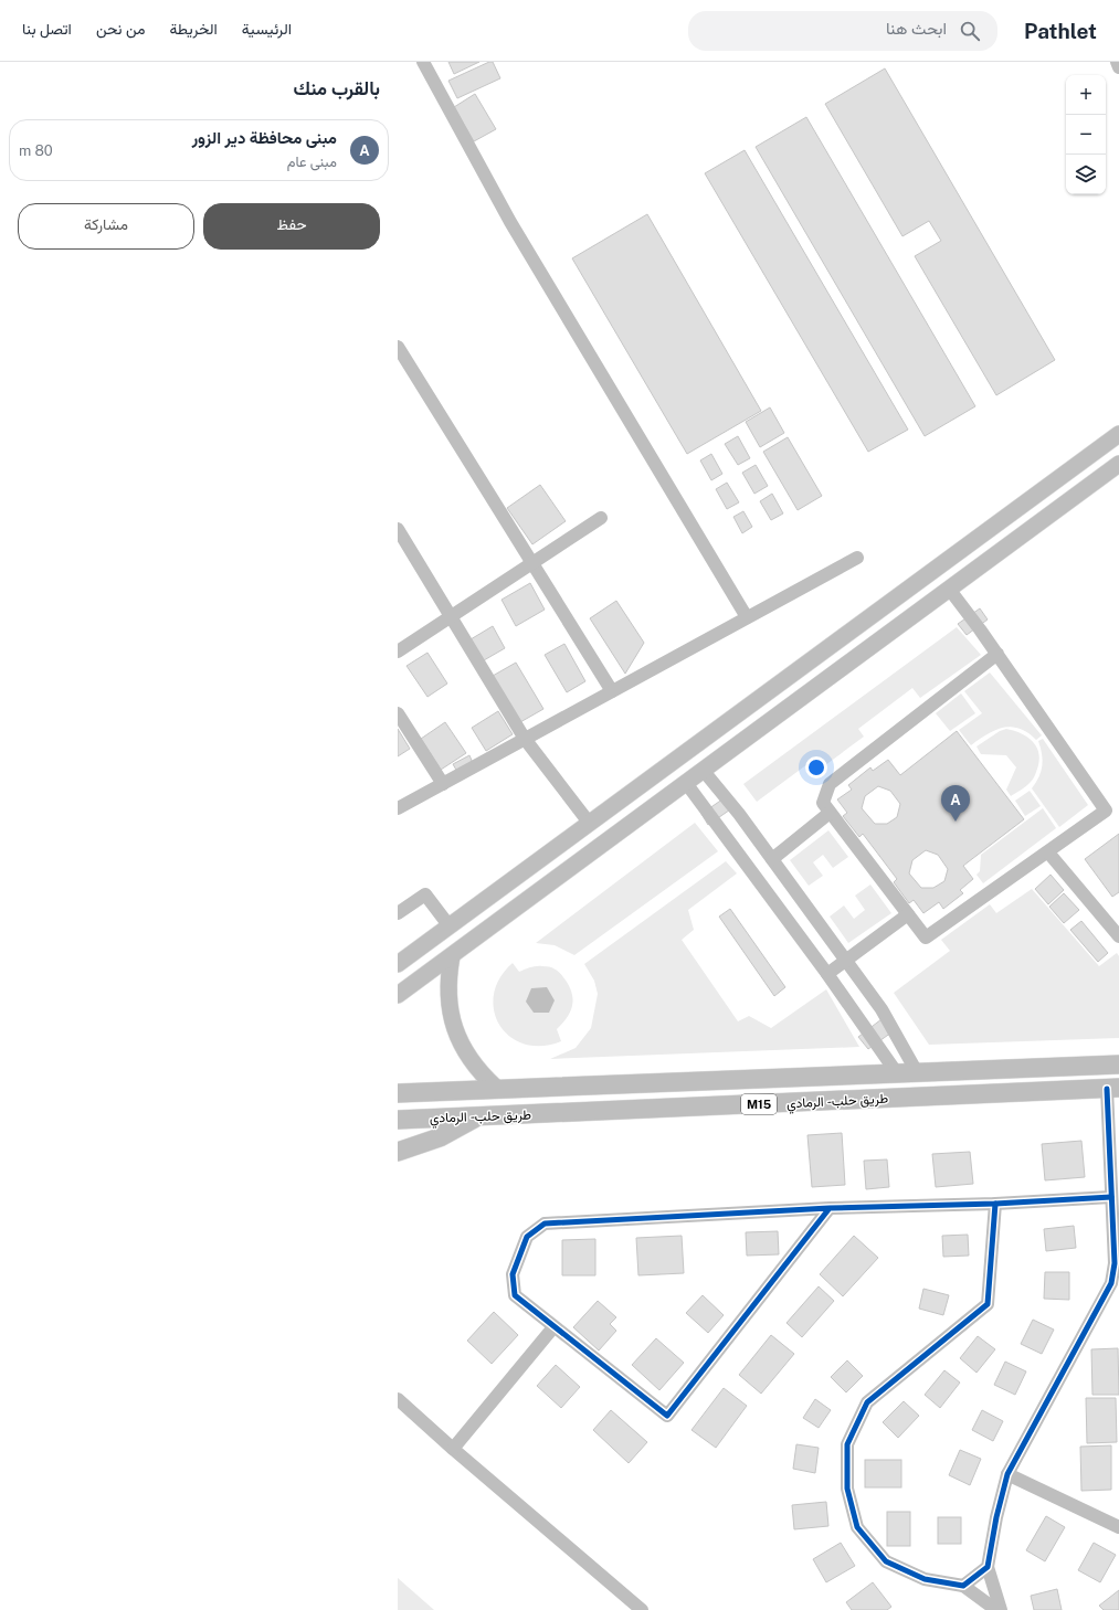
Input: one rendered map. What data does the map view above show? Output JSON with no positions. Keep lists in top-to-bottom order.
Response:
{
  "streets": {
    "highway": ["طريق حلب - الرمادي", "M15"]
  },
  "page": {
    "header": "Pathlet",
    "search": "ابحث هنا",
    "nav": [
      "الرئيسية",
      "الخريطة",
      "من نحن",
      "اتصل بنا"
    ],
    "heading": "بالقرب منك",
    "map_buttons": ["+", "−"],
    "list": [
      {
        "mark": "A",
        "name": "مبنى محافظة دير الزور",
        "note": "مبنى عام",
        "value": "80 m"
      }
    ],
    "buttons": ["حفظ", "مشاركة"],
    "pins": "A"
  }
}
